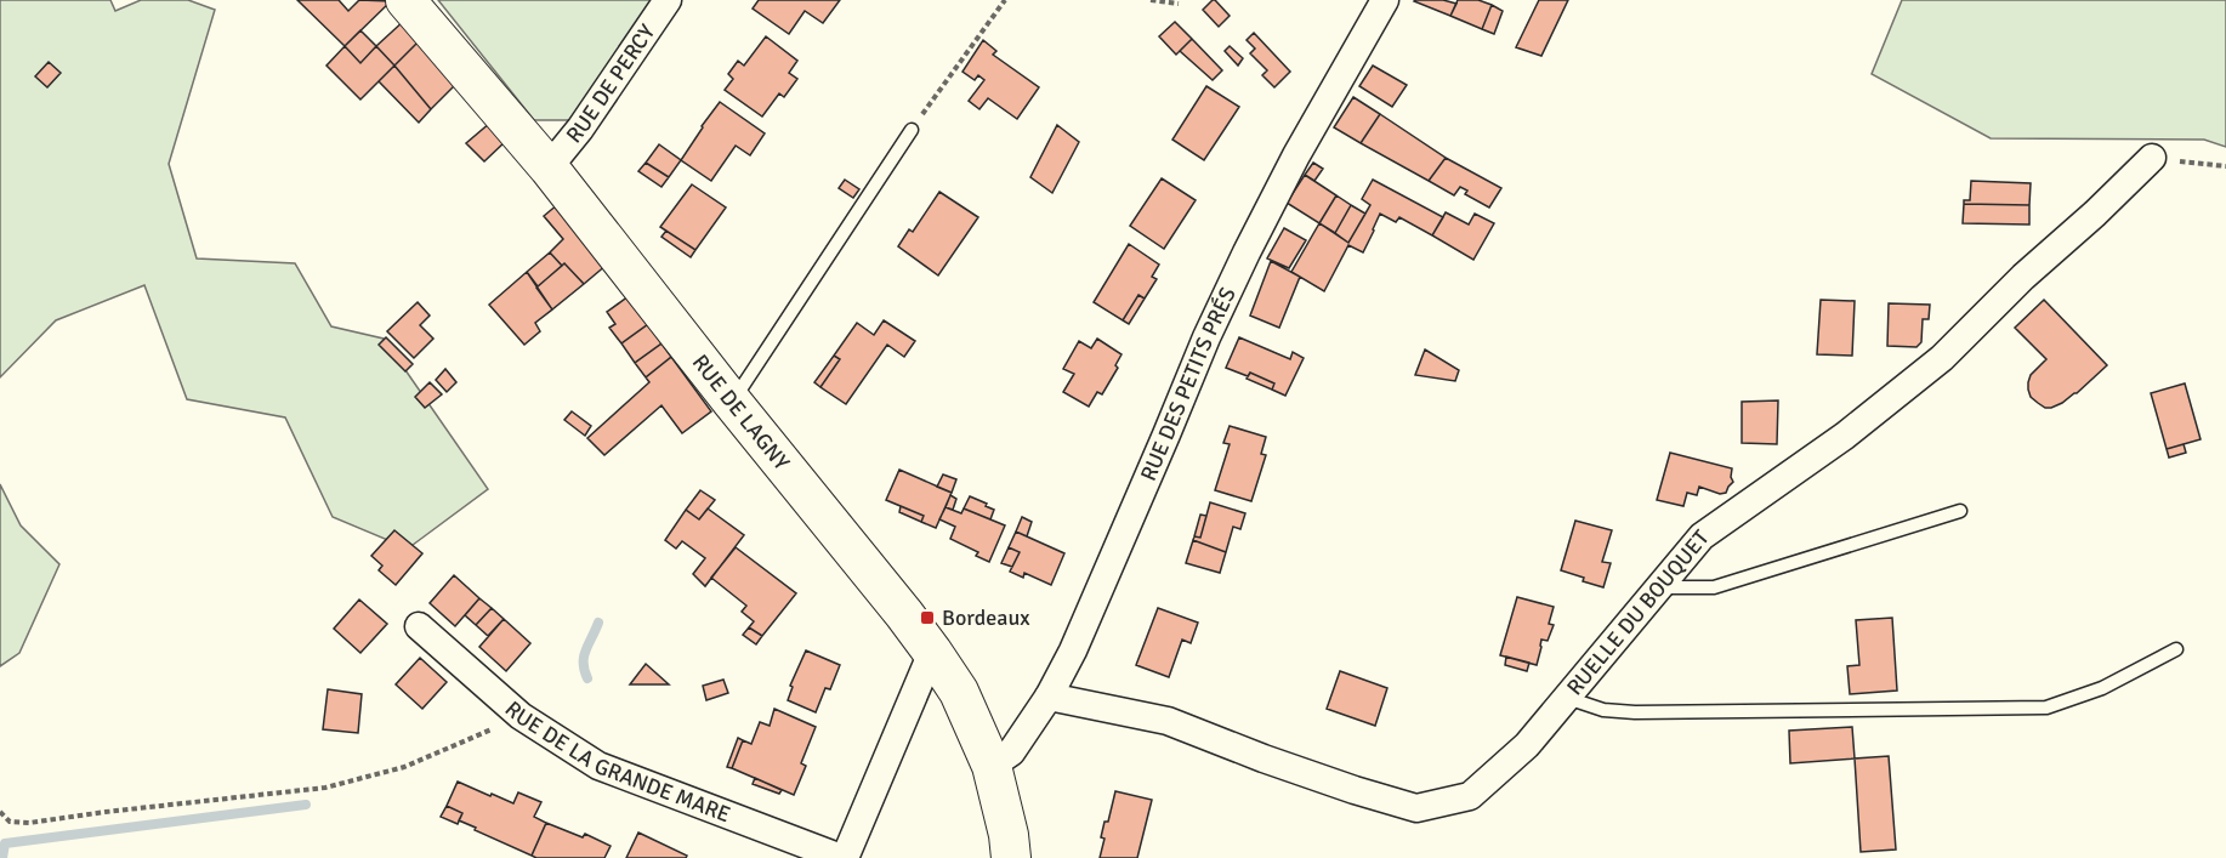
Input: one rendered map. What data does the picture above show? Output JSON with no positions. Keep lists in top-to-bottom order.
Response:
{
  "streets": {
    "main road": ["RUE DE LAGNY"],
    "street": [
      "RUE DE PERCY",
      "RUE DES PETITS PRÉS",
      "RUELLE DU BOUQUET",
      "RUE DE LA GRANDE MARE"
    ]
  },
  "crossings": [
    ["RUE DE PERCY", "RUE DE LAGNY"],
    ["RUE DES PETITS PRÉS", "RUE DE LAGNY"],
    ["RUE DES PETITS PRÉS", "RUELLE DU BOUQUET"]
  ],
  "places": {
    "transit": ["Bordeaux"]
  }
}
